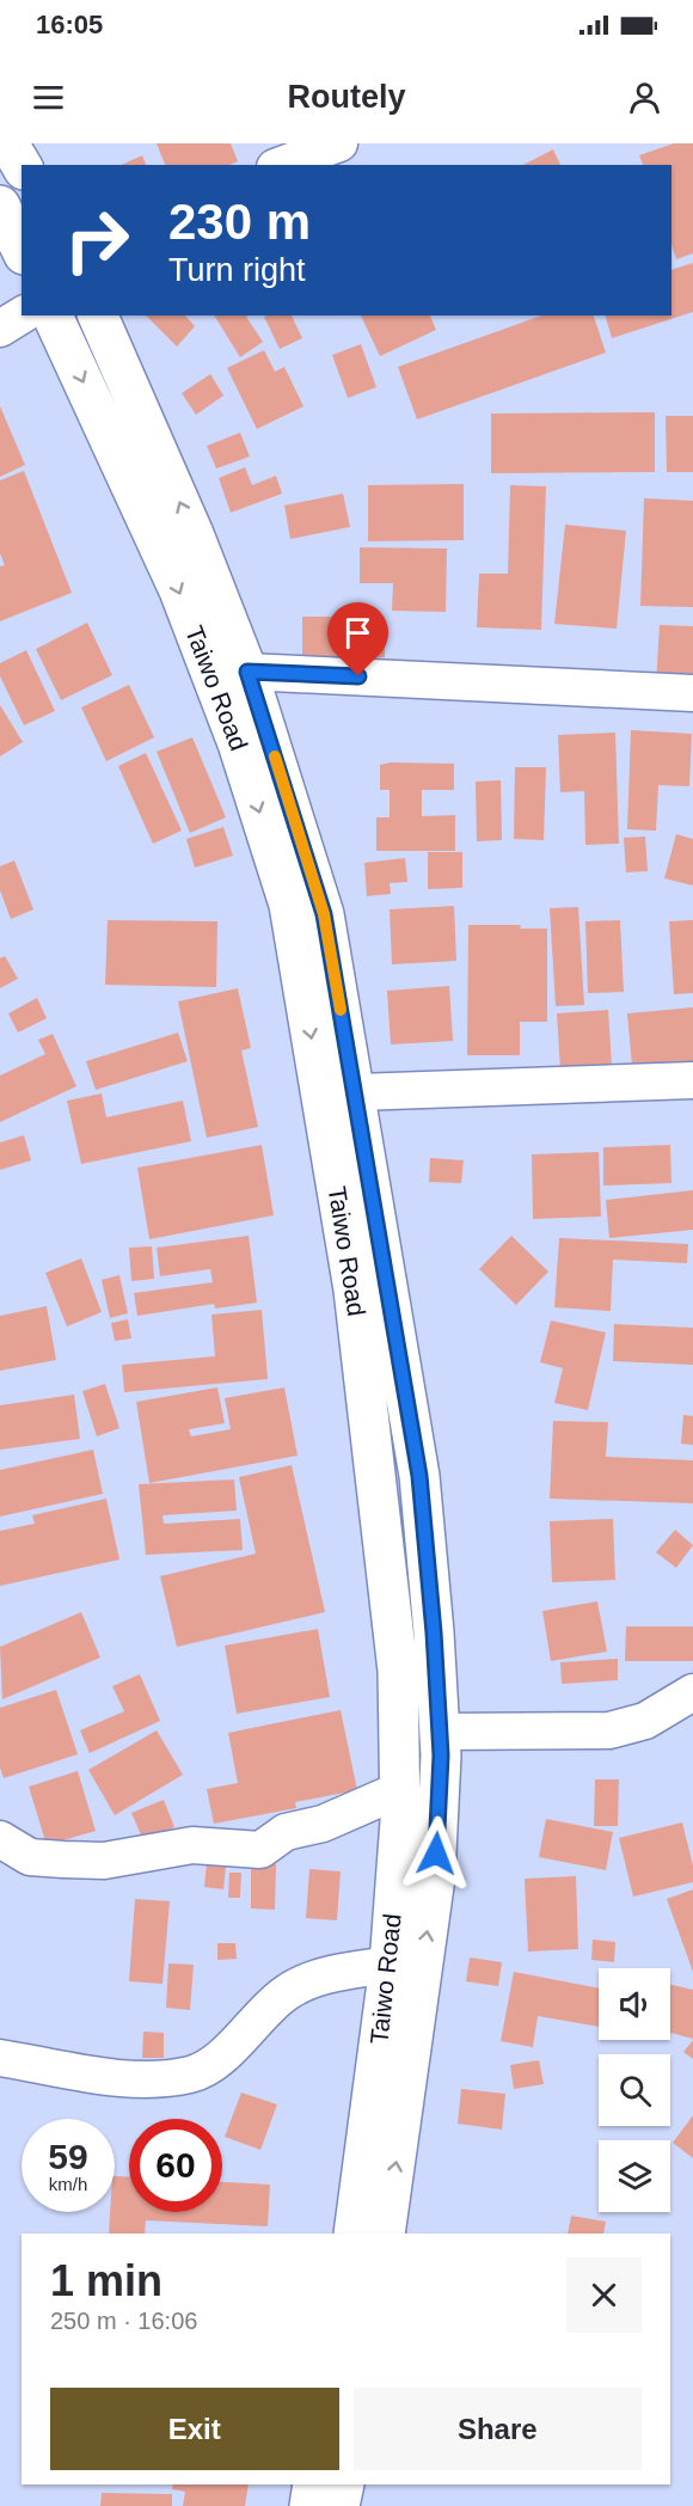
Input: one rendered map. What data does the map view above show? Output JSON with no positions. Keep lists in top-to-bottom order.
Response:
{
  "streets": {
    "main road": ["Taiwo Road"]
  },
  "page": {
    "status": "16:05",
    "header": "Routely",
    "turn": ["230 m", "Turn right"],
    "speed": "59 km/h",
    "limit": "60",
    "heading": ["1 min", "250 m · 16:06"],
    "buttons": ["Exit", "Share"]
  }
}
